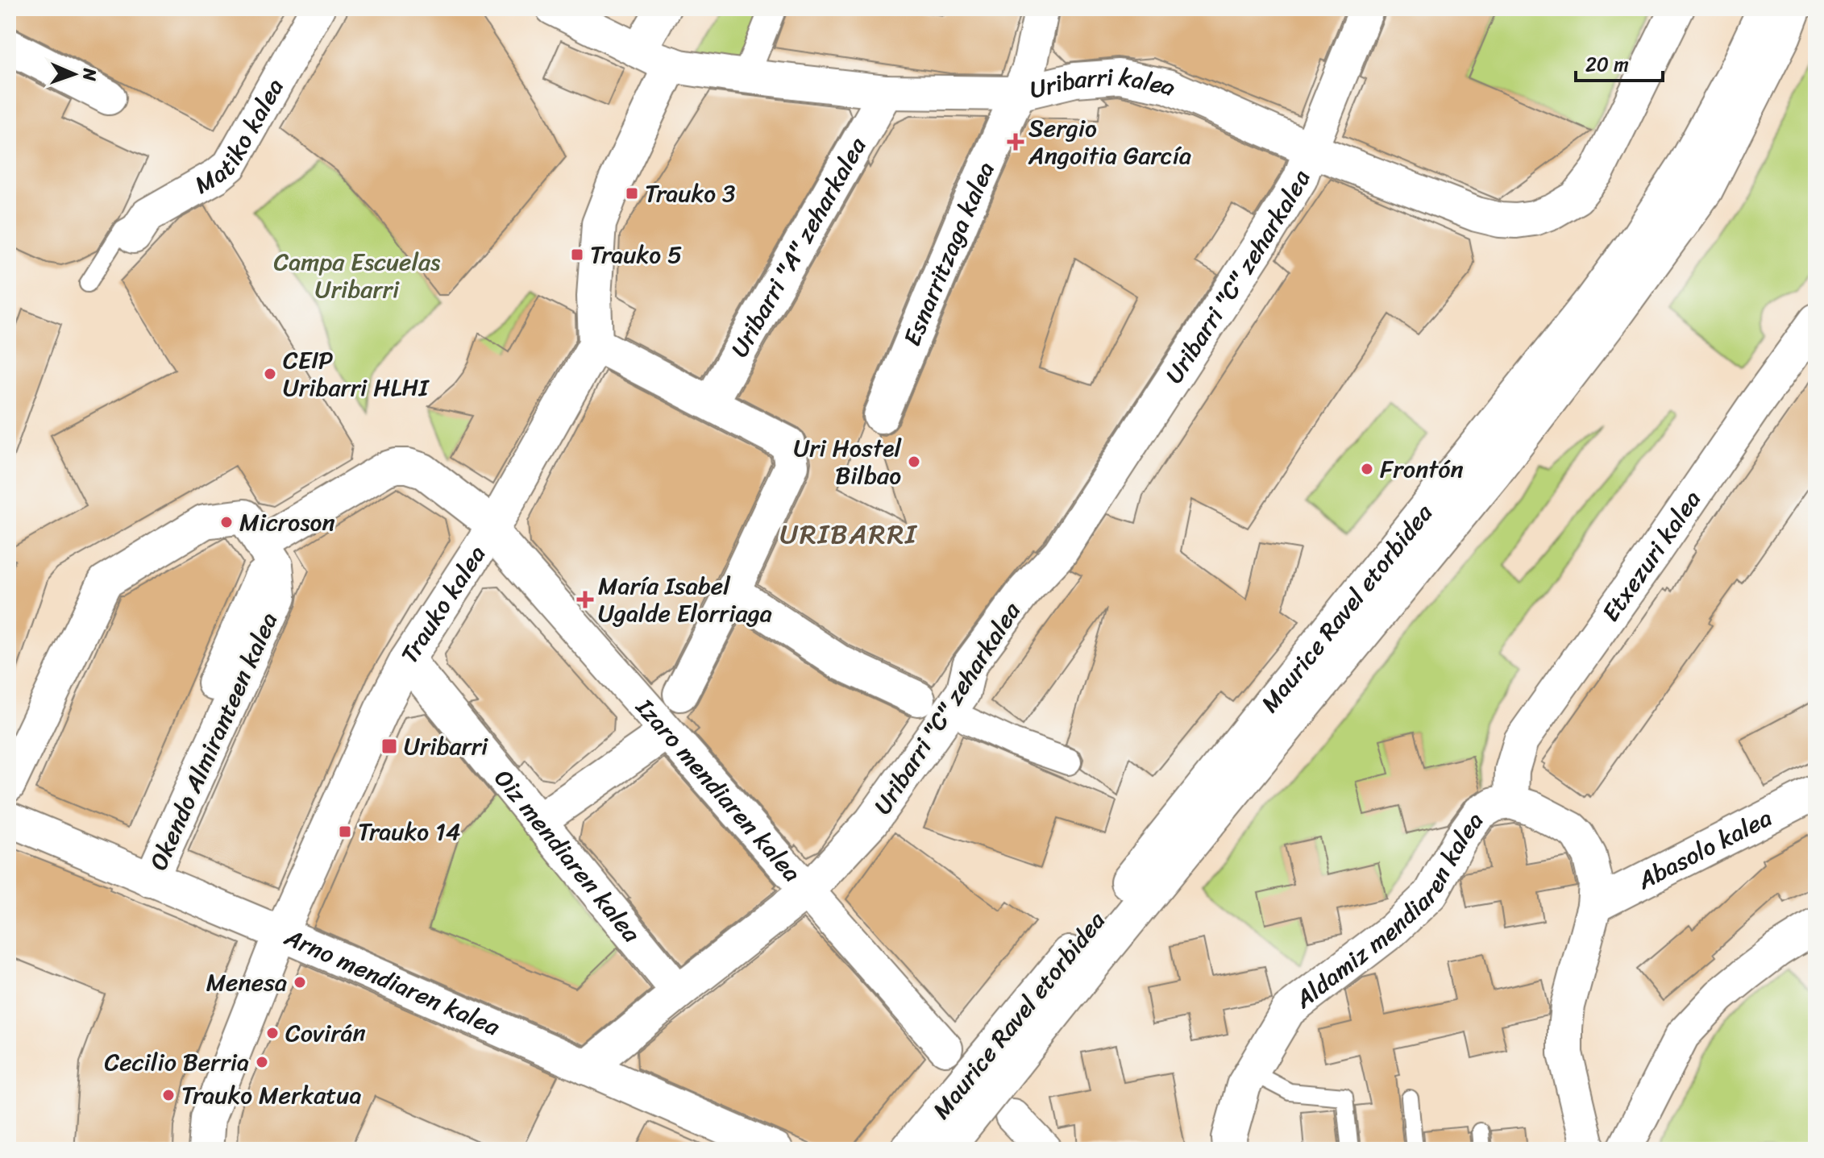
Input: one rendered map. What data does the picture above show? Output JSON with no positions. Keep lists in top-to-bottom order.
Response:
{
  "streets": {
    "main road": ["Maurice Ravel etorbidea"],
    "street": [
      "Uribarri kalea",
      "Matiko kalea",
      "Uribarri \"A\" zeharkalea",
      "Esnarritzaga kalea",
      "Uribarri \"C\" zeharkalea",
      "Etxezuri kalea",
      "Trauko kalea",
      "Okendo Almiranteen kalea",
      "Izaro mendiaren kalea",
      "Abasolo kalea",
      "Oiz mendiaren kalea",
      "Aldamiz mendiaren kalea",
      "Arno mendiaren kalea"
    ]
  },
  "crossings": [
    ["Uribarri kalea", "Uribarri \"A\" zeharkalea"],
    ["Uribarri kalea", "Esnarritzaga kalea"],
    ["Uribarri kalea", "Uribarri \"C\" zeharkalea"],
    ["Uribarri \"C\" zeharkalea", "Izaro mendiaren kalea"],
    ["Uribarri \"C\" zeharkalea", "Oiz mendiaren kalea"],
    ["Uribarri \"C\" zeharkalea", "Arno mendiaren kalea"],
    ["Etxezuri kalea", "Aldamiz mendiaren kalea"],
    ["Trauko kalea", "Izaro mendiaren kalea"],
    ["Trauko kalea", "Oiz mendiaren kalea"],
    ["Trauko kalea", "Arno mendiaren kalea"],
    ["Okendo Almiranteen kalea", "Izaro mendiaren kalea"],
    ["Okendo Almiranteen kalea", "Arno mendiaren kalea"],
    ["Abasolo kalea", "Aldamiz mendiaren kalea"]
  ],
  "districts": ["URIBARRI"],
  "parks": ["Campa Escuelas Uribarri"],
  "places": {
    "health": ["Sergio Angoitia García", "María Isabel Ugalde Elorriaga"],
    "transit": [
      "Trauko 3",
      "Trauko 5",
      "Uribarri",
      "Trauko 14"
    ],
    "other": [
      "CEIP Uribarri HLHI",
      "Uri Hostel Bilbao",
      "Frontón",
      "Microson",
      "Menesa",
      "Covirán",
      "Cecilio Berria",
      "Trauko Merkatua"
    ]
  },
  "scale_bar": "20 m",
  "north": "right"
}
